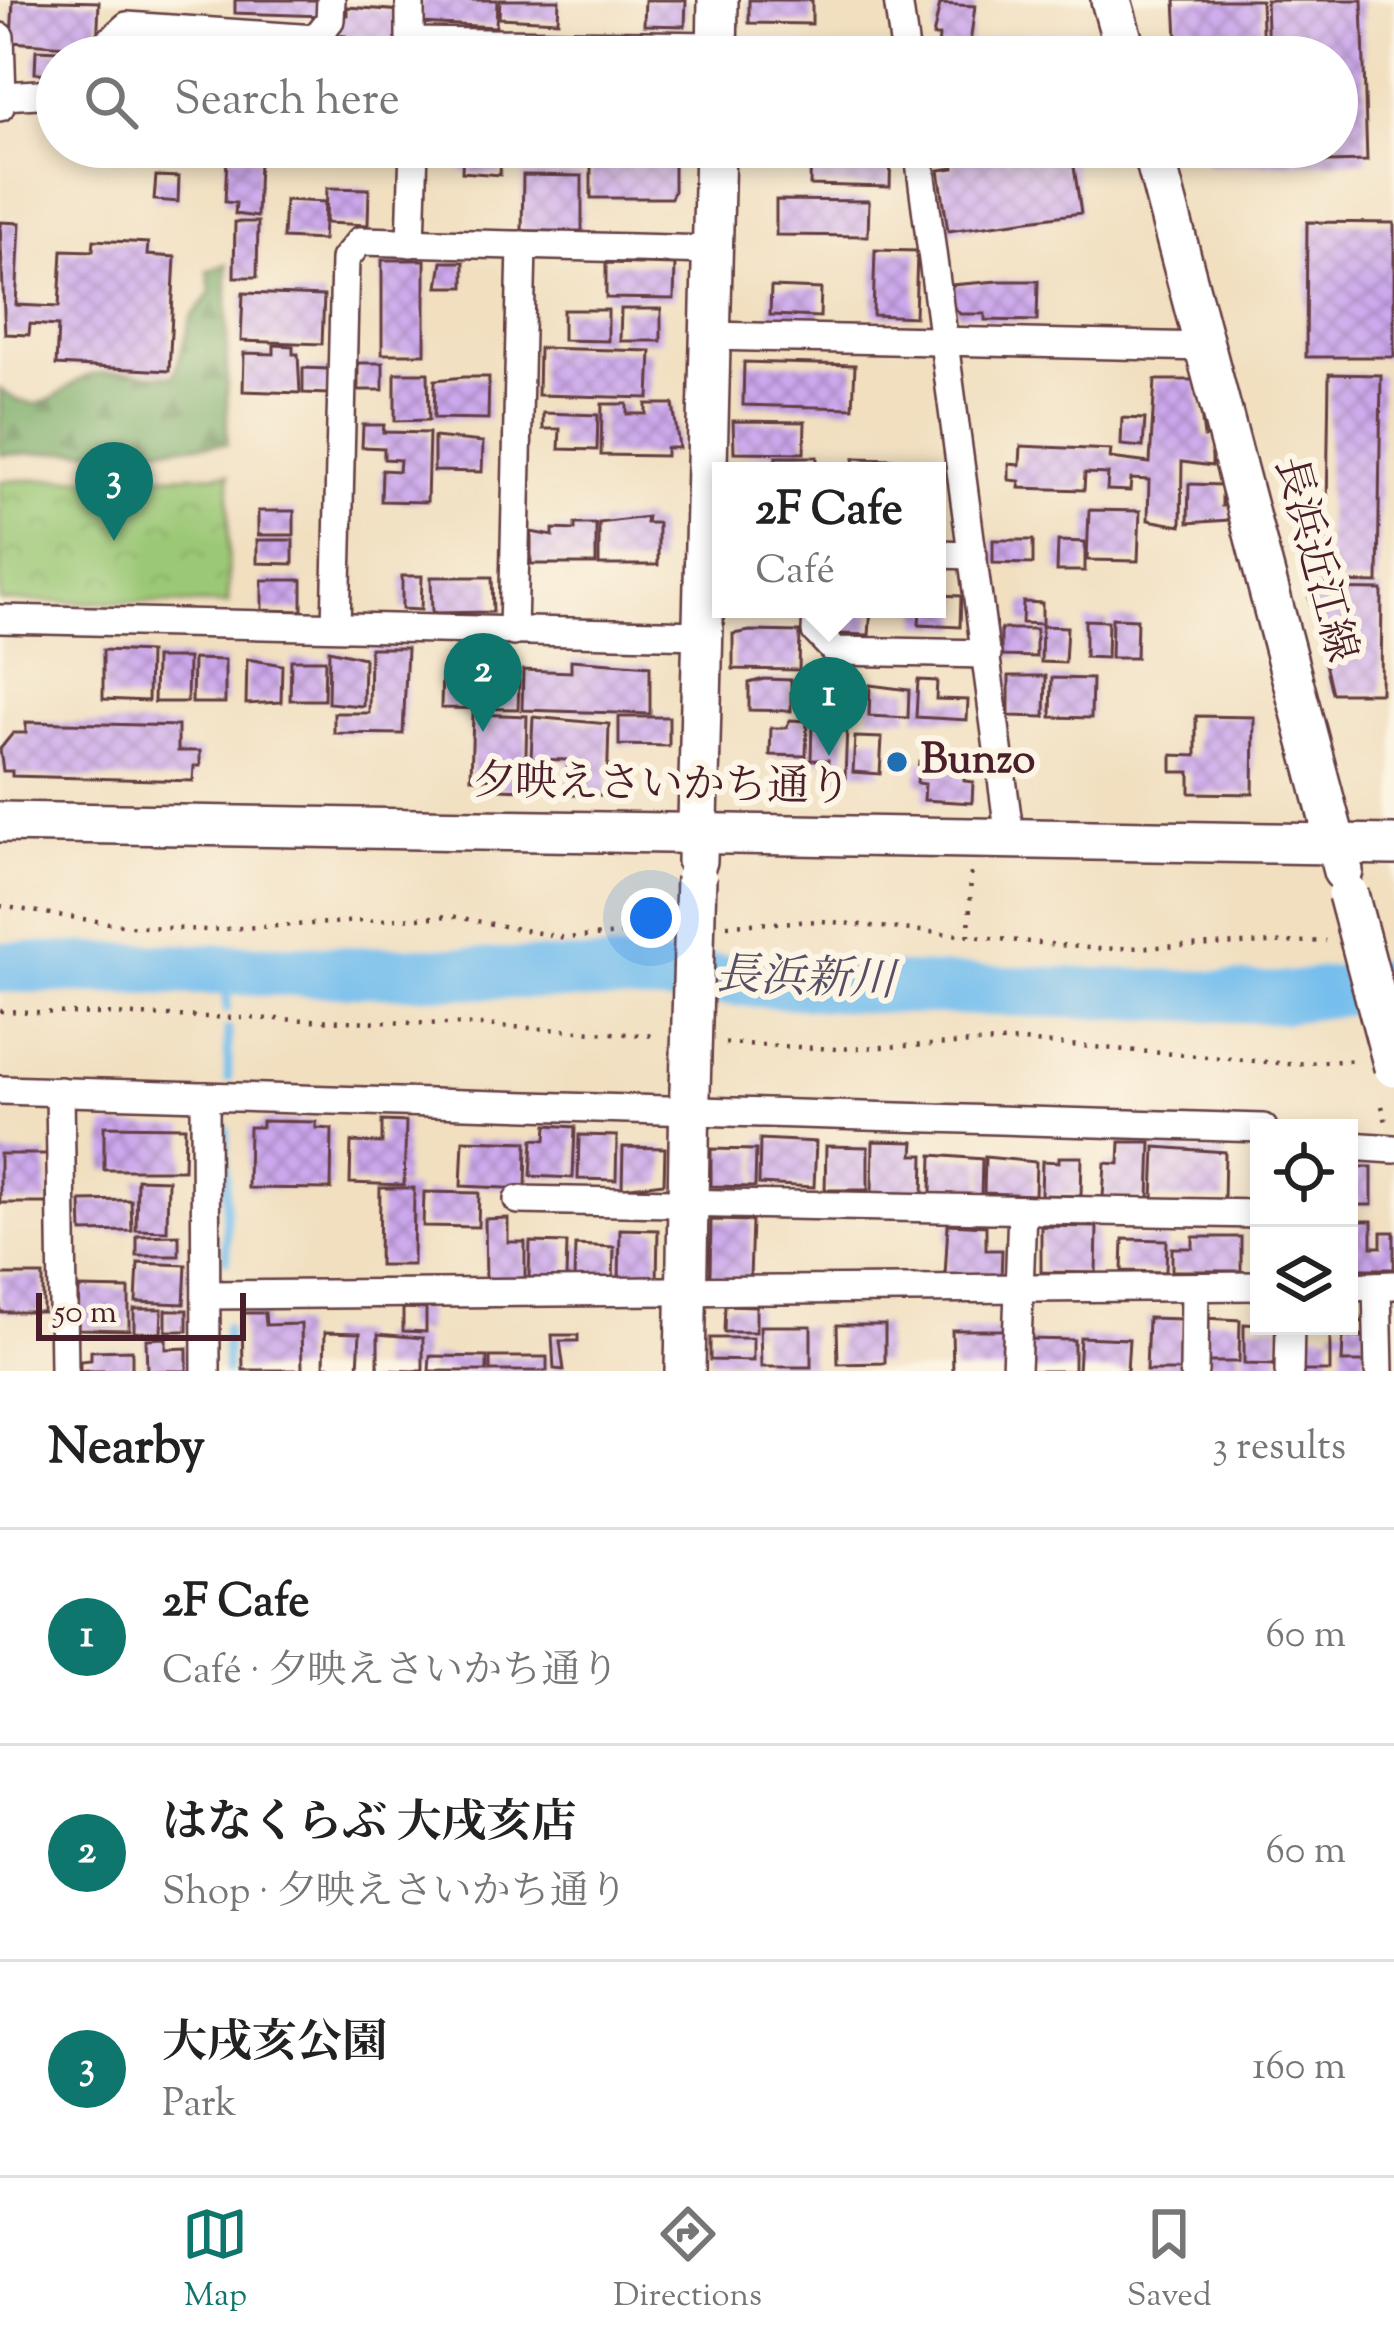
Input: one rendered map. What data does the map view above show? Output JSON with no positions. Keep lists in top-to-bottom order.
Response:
{
  "streets": {
    "street": ["長浜近江線", "夕映えさいかち通り"]
  },
  "crossings": [
    ["長浜近江線", "夕映えさいかち通り"]
  ],
  "water": ["長浜新川"],
  "places": ["Bunzo"],
  "scale_bar": "50 m",
  "page": {
    "search": "Search here",
    "pins": ["3", "2", "1"],
    "popup": ["2F Cafe", "Café"],
    "scale": "50 m",
    "heading": ["Nearby", "3 results"],
    "list": [
      {
        "mark": "1",
        "name": "2F Cafe",
        "note": "Café · 夕映えさいかち通り",
        "value": "60 m"
      },
      {
        "mark": "2",
        "name": "はなくらぶ 大戌亥店",
        "note": "Shop · 夕映えさいかち通り",
        "value": "60 m"
      },
      {
        "mark": "3",
        "name": "大戌亥公園",
        "note": "Park",
        "value": "160 m"
      }
    ],
    "nav": ["Map", "Directions", "Saved"]
  }
}
